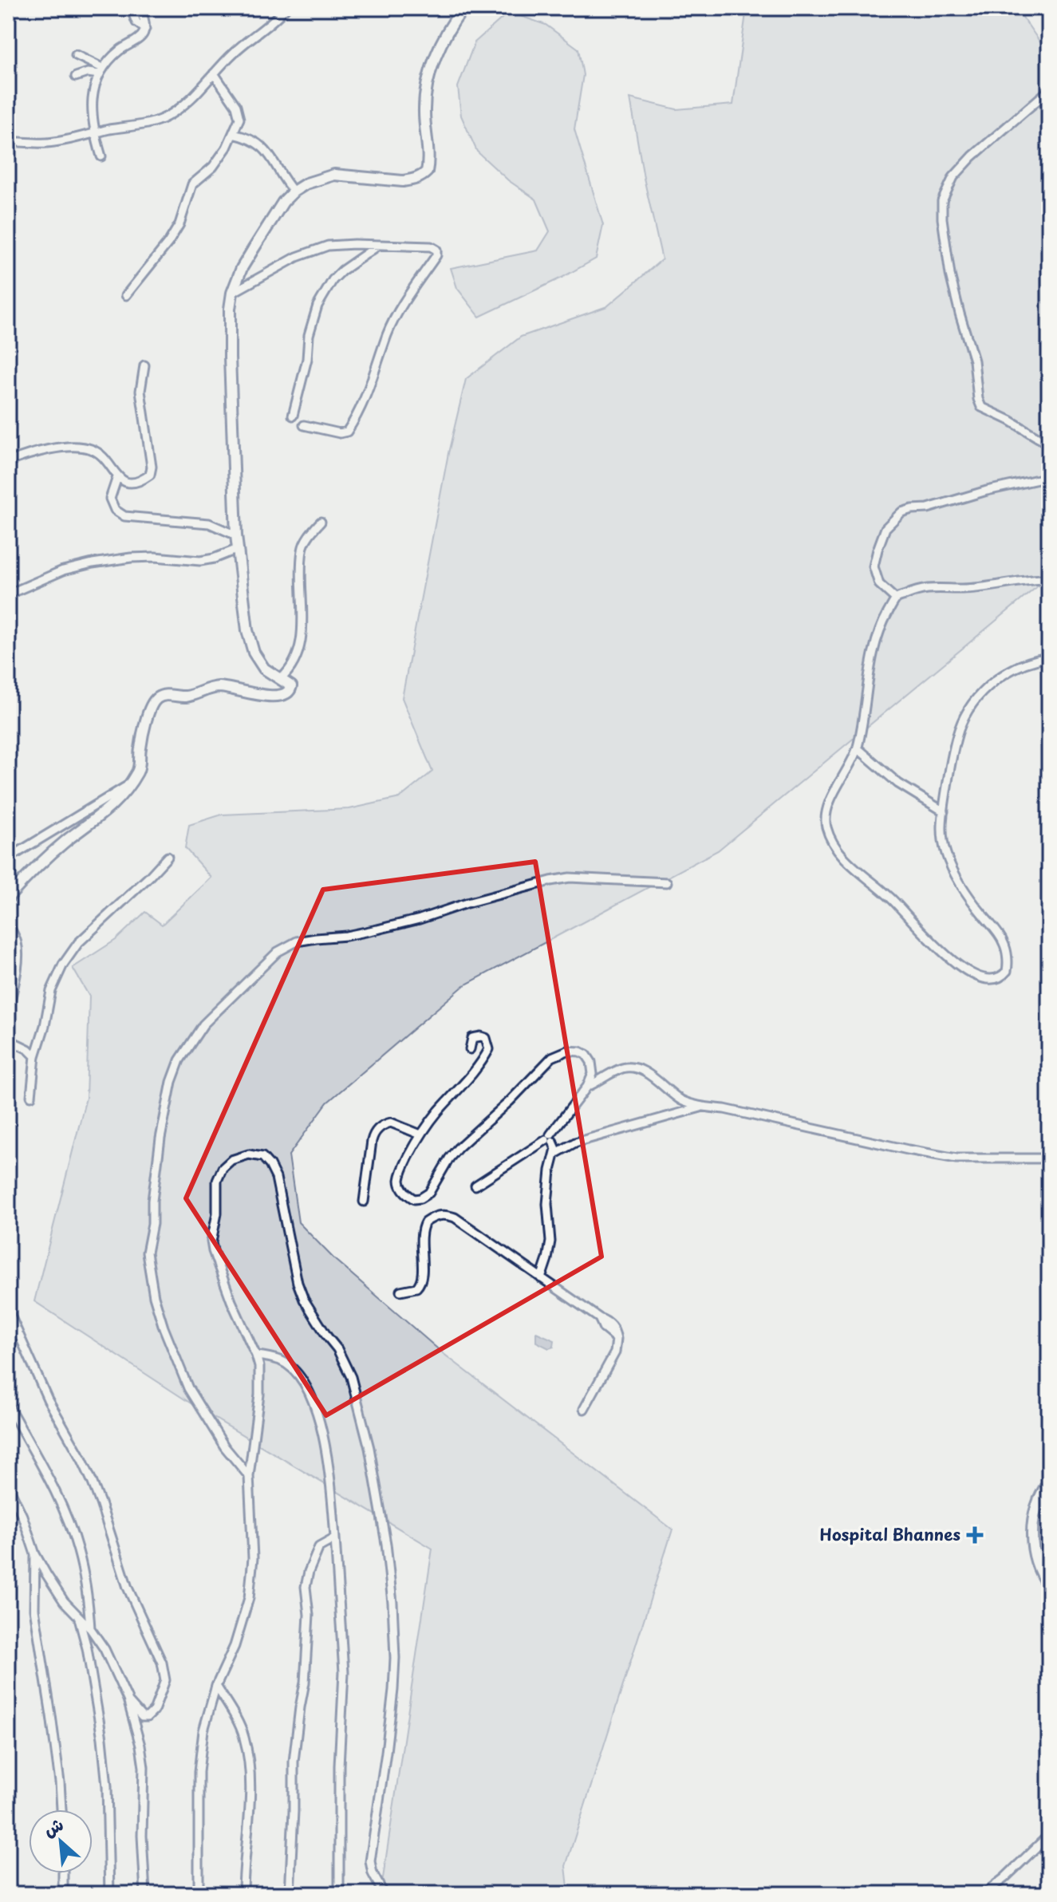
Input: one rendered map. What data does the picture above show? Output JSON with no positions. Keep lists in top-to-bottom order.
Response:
{
  "places": {
    "health": ["Hospital Bhannes"]
  },
  "north": "top left"
}
